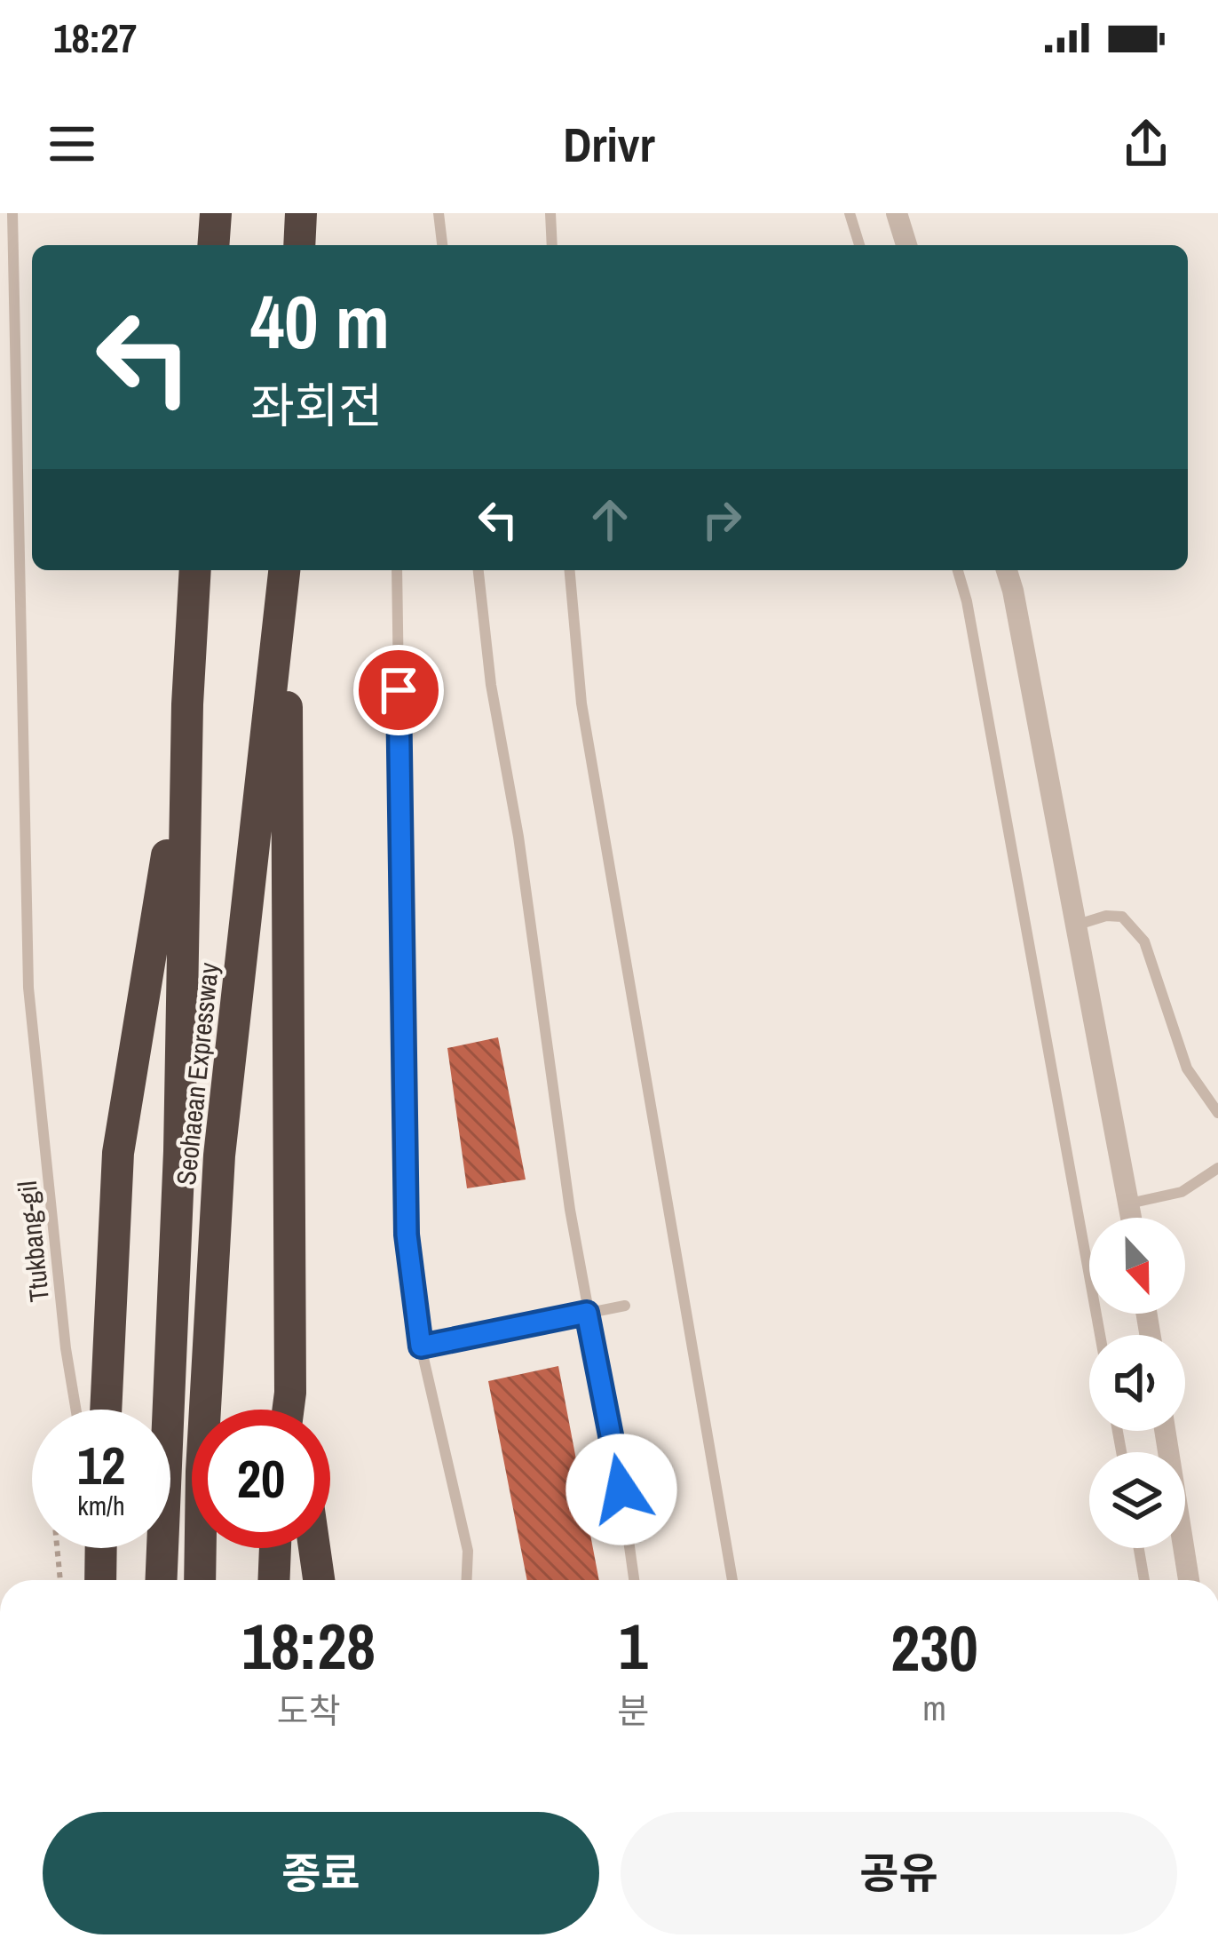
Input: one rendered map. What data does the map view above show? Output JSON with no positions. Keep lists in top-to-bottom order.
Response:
{
  "streets": {
    "highway": ["Seohaean Expressway"],
    "lane": ["Ttukbang-gil"]
  },
  "north": "bottom",
  "page": {
    "status": "18:27",
    "header": "Drivr",
    "turn": ["40 m", "좌회전"],
    "speed": "12 km/h",
    "limit": "20",
    "eta": [
      "18:28",
      "도착",
      "1",
      "분",
      "230",
      "m"
    ],
    "buttons": ["종료", "공유"]
  }
}
